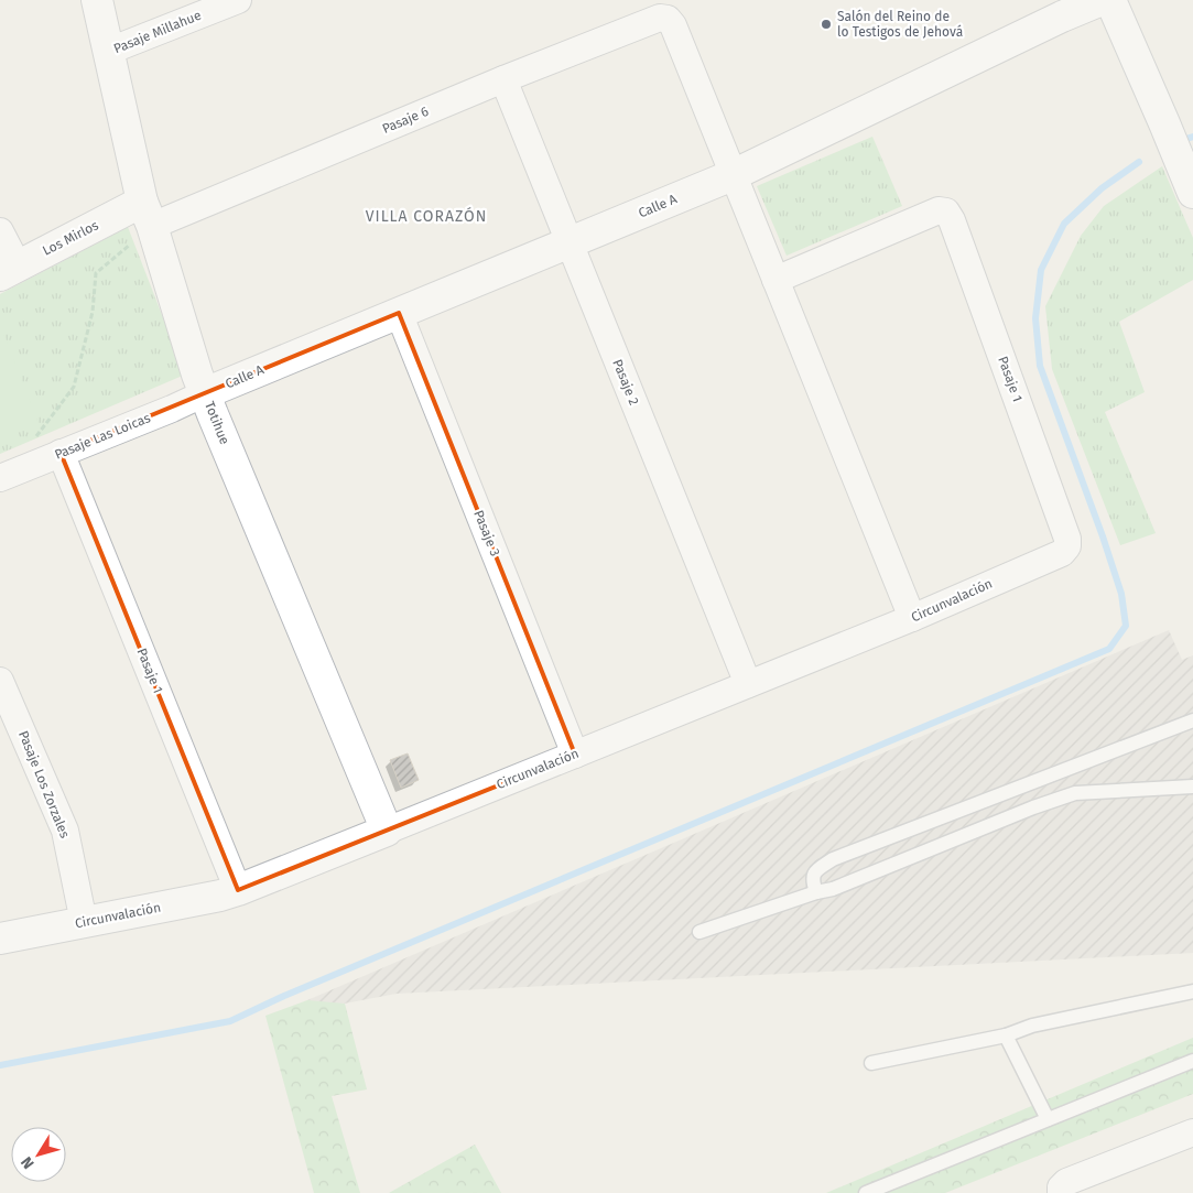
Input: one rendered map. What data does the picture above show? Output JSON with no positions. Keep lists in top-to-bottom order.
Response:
{
  "streets": {
    "street": [
      "Pasaje Millahue",
      "Pasaje 6",
      "Calle A",
      "Los Mirlos",
      "Pasaje 1",
      "Pasaje 2",
      "Totihue",
      "Pasaje Las Loicas",
      "Pasaje 3",
      "Circunvalación",
      "Pasaje Los Zorzales"
    ]
  },
  "crossings": [
    ["Pasaje Millahue", "Totihue"],
    ["Pasaje 6", "Calle A"],
    ["Pasaje 6", "Los Mirlos"],
    ["Pasaje 6", "Pasaje 2"],
    ["Pasaje 6", "Totihue"],
    ["Calle A", "Pasaje 2"],
    ["Calle A", "Totihue"],
    ["Calle A", "Pasaje Las Loicas"],
    ["Calle A", "Pasaje 3"],
    ["Los Mirlos", "Totihue"],
    ["Pasaje 1", "Pasaje Las Loicas"],
    ["Pasaje 1", "Circunvalación"],
    ["Pasaje 2", "Circunvalación"],
    ["Totihue", "Pasaje Las Loicas"],
    ["Totihue", "Circunvalación"],
    ["Pasaje 3", "Circunvalación"],
    ["Circunvalación", "Pasaje Los Zorzales"]
  ],
  "districts": ["VILLA CORAZÓN"],
  "places": ["Salón del Reino de lo Testigos de Jehová"],
  "north": "bottom left"
}
